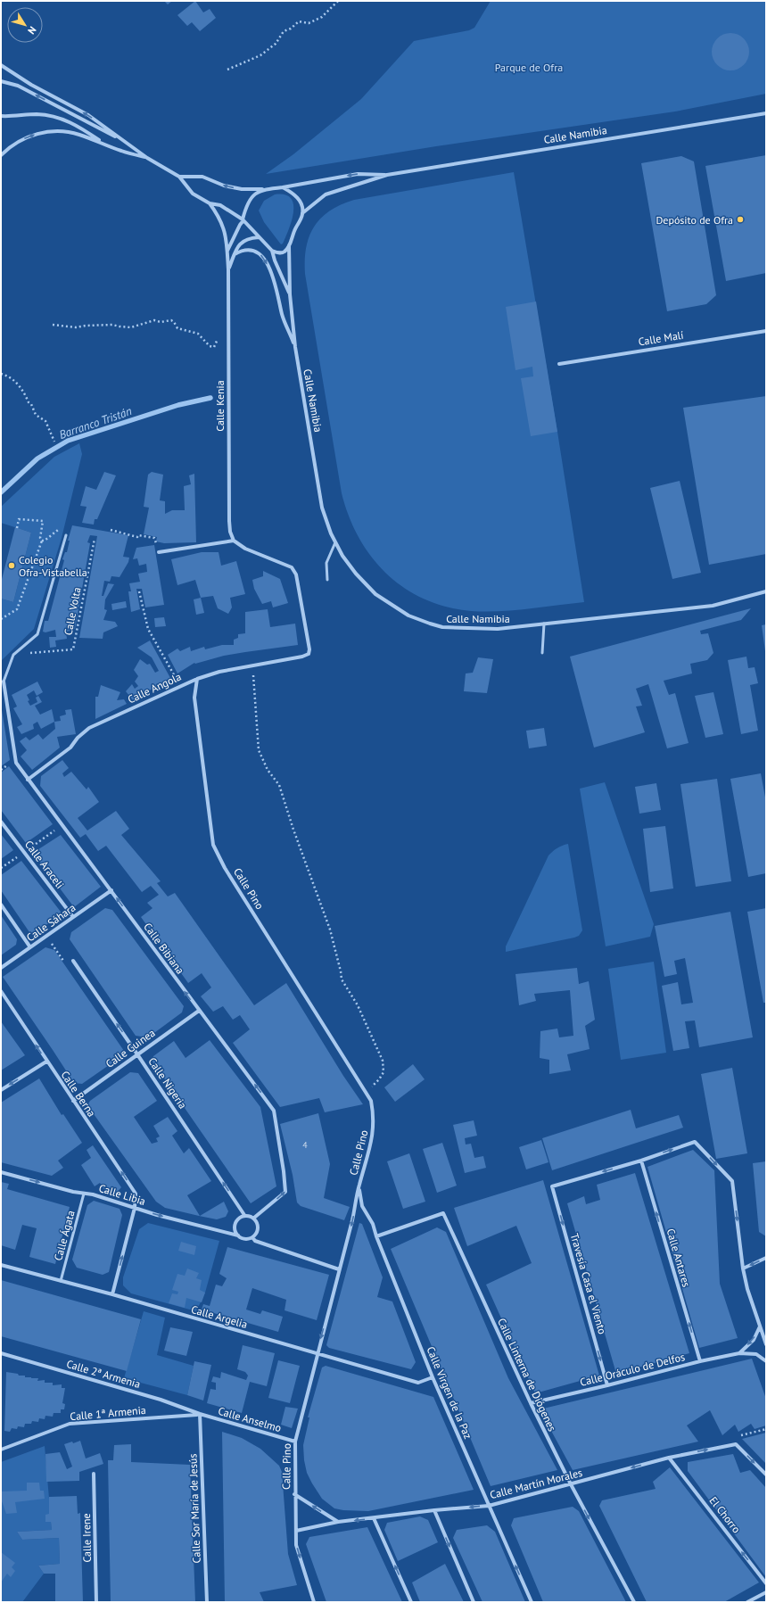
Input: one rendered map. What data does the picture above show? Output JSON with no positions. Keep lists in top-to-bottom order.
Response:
{
  "streets": {
    "street": [
      "Calle Namibia",
      "Calle Malí",
      "Calle Kenia",
      "Calle Angola",
      "Calle Araceli",
      "Calle Pino",
      "Calle Sáhara",
      "Calle Bibiana",
      "Calle Guinea",
      "Calle Nigeria",
      "Calle Berna",
      "Calle Libia",
      "Calle Antares",
      "Travesía Casa el Viento",
      "Calle Argelia",
      "Calle Oráculo de Delfos",
      "Calle 2ª Armenia",
      "Calle Linterna de Diógenes",
      "Calle Virgen de la Paz",
      "Calle 1ª Armenia",
      "Calle Anselmo",
      "Calle Martín Morales",
      "Calle Sor María de Jesús",
      "El Chorro",
      "Calle Irene"
    ],
    "lane": ["Calle Ágata"],
    "path": ["Calle Volta"]
  },
  "crossings": [
    ["Calle Namibia", "Calle Kenia"],
    ["Calle Kenia", "Calle Angola"],
    ["Calle Angola", "Calle Pino"],
    ["Calle Angola", "Calle Bibiana"],
    ["Calle Araceli", "Calle Sáhara"],
    ["Calle Pino", "Calle Argelia"],
    ["Calle Pino", "Calle Virgen de la Paz"],
    ["Calle Pino", "Calle Anselmo"],
    ["Calle Pino", "Calle Martín Morales"],
    ["Calle Sáhara", "Calle Bibiana"],
    ["Calle Bibiana", "Calle Guinea"],
    ["Calle Bibiana", "Calle Nigeria"],
    ["Calle Bibiana", "Calle Libia"],
    ["Calle Guinea", "Calle Nigeria"],
    ["Calle Guinea", "Calle Berna"],
    ["Calle Nigeria", "Calle Libia"],
    ["Calle Berna", "Calle Libia"],
    ["Calle Berna", "Calle Argelia"],
    ["Calle Libia", "Calle Ágata"],
    ["Calle Ágata", "Calle Argelia"],
    ["Calle Antares", "Travesía Casa el Viento"],
    ["Calle Antares", "Calle Oráculo de Delfos"],
    ["Travesía Casa el Viento", "Calle Oráculo de Delfos"],
    ["Calle Argelia", "Calle Virgen de la Paz"],
    ["Calle Oráculo de Delfos", "Calle Linterna de Diógenes"],
    ["Calle 2ª Armenia", "Calle 1ª Armenia"],
    ["Calle 2ª Armenia", "Calle Anselmo"],
    ["Calle 2ª Armenia", "Calle Sor María de Jesús"],
    ["Calle Linterna de Diógenes", "Calle Virgen de la Paz"],
    ["Calle Linterna de Diógenes", "Calle Martín Morales"],
    ["Calle Virgen de la Paz", "Calle Martín Morales"],
    ["Calle 1ª Armenia", "Calle Anselmo"],
    ["Calle 1ª Armenia", "Calle Sor María de Jesús"],
    ["Calle Anselmo", "Calle Sor María de Jesús"],
    ["Calle Martín Morales", "El Chorro"]
  ],
  "one_way": [
    "Calle Bibiana",
    "Calle Nigeria",
    "Calle Berna",
    "Calle Libia",
    "Calle Antares",
    "El Chorro"
  ],
  "water": ["Barranco Tristán"],
  "parks": ["Parque de Ofra"],
  "places": ["Depósito de Ofra", "Colegio Ofra-Vistabella"],
  "house_numbers": ["4"],
  "north": "bottom right"
}
